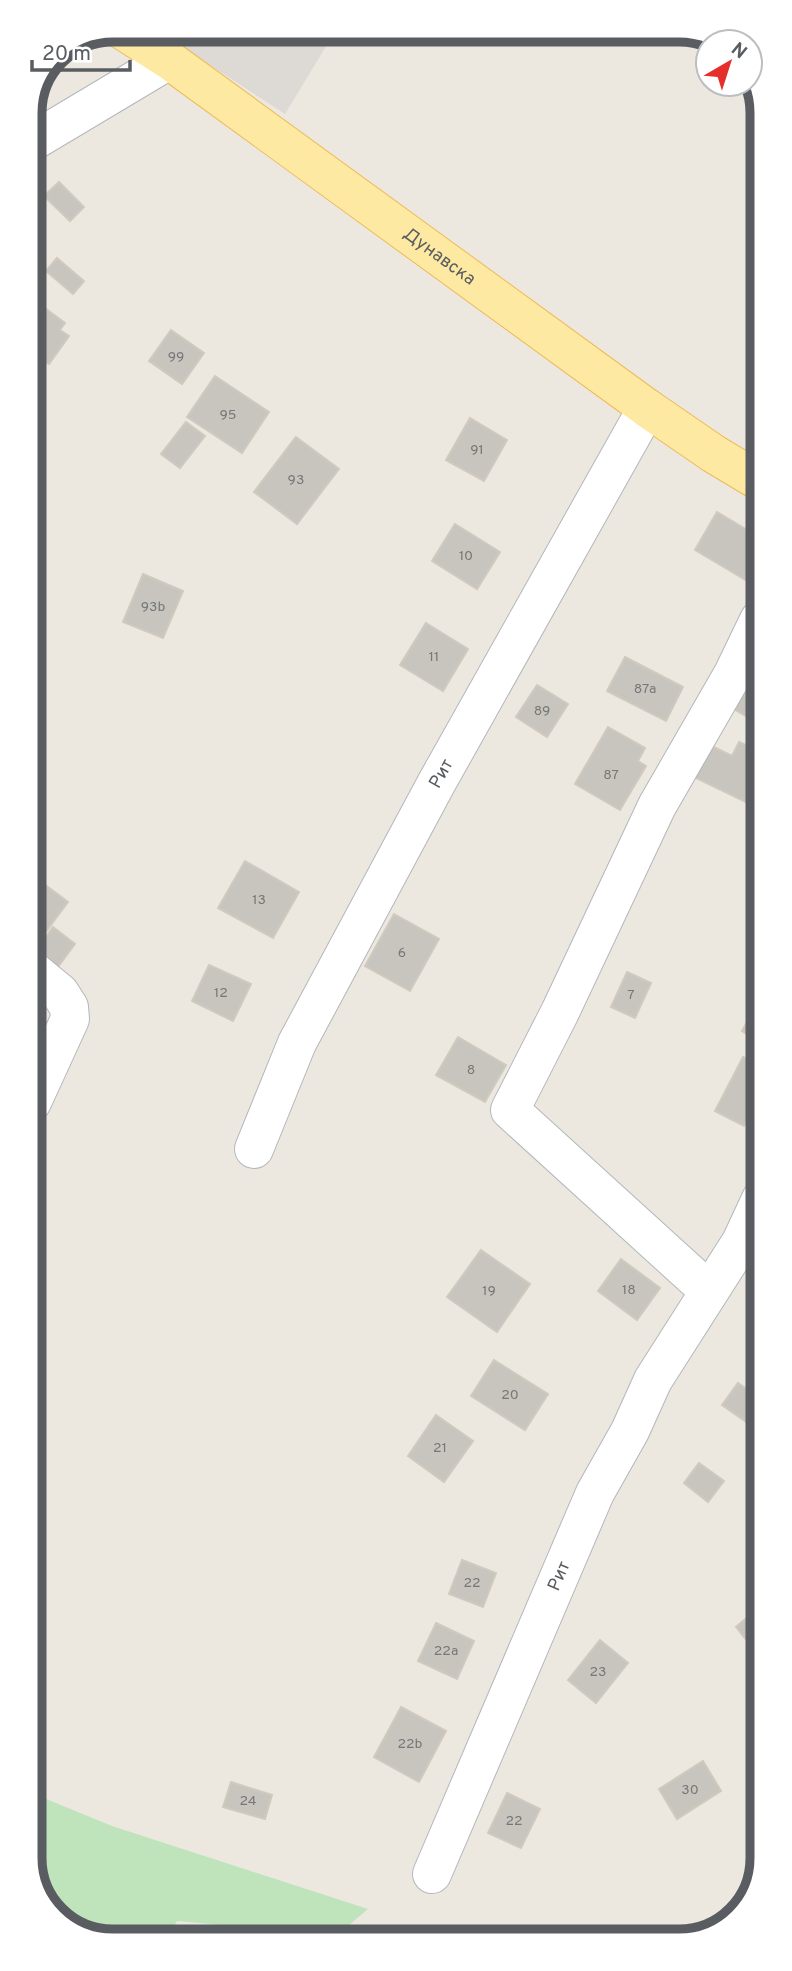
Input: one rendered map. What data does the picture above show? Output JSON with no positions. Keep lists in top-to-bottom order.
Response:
{
  "streets": {
    "main road": ["Дунавска"],
    "street": ["Рит"]
  },
  "crossings": [
    ["Дунавска", "Рит"]
  ],
  "house_numbers": [
    "99",
    "95",
    "91",
    "93",
    "10",
    "93b",
    "11",
    "87a",
    "89",
    "87",
    "13",
    "6",
    "12",
    "7",
    "8",
    "18",
    "19",
    "20",
    "21",
    "22",
    "22a",
    "23",
    "22b",
    "30",
    "24",
    "22"
  ],
  "scale_bar": "20 m",
  "north": "top right"
}
